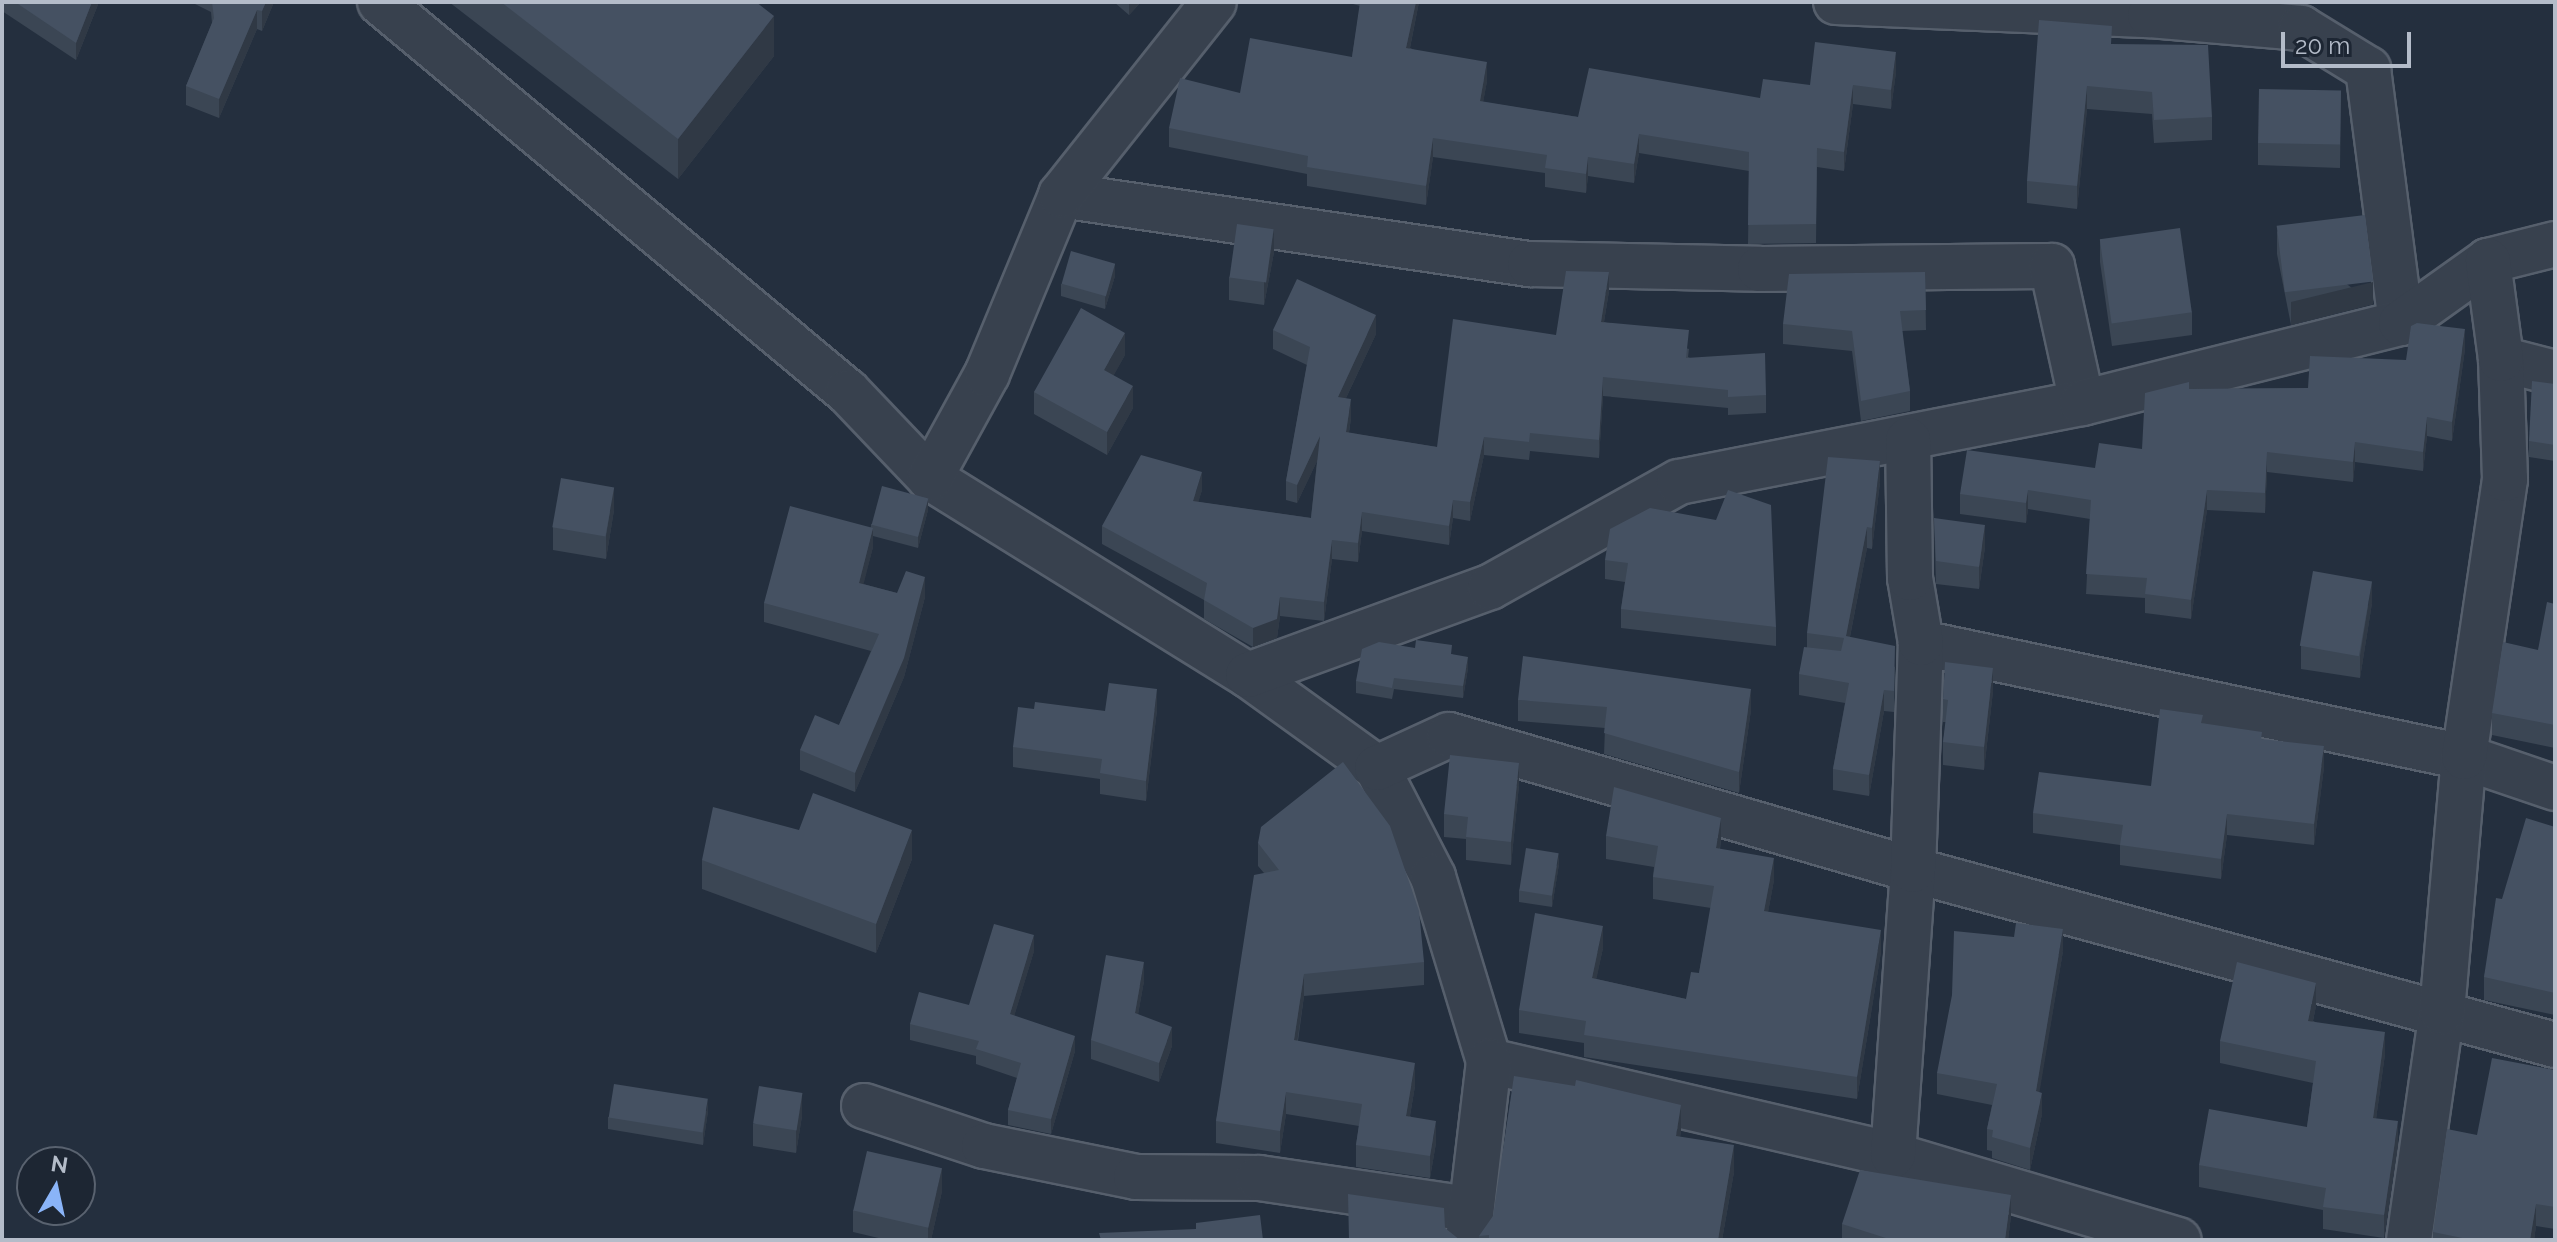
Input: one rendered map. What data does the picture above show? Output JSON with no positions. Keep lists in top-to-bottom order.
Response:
{
  "scale_bar": "20 m",
  "north": "top"
}
